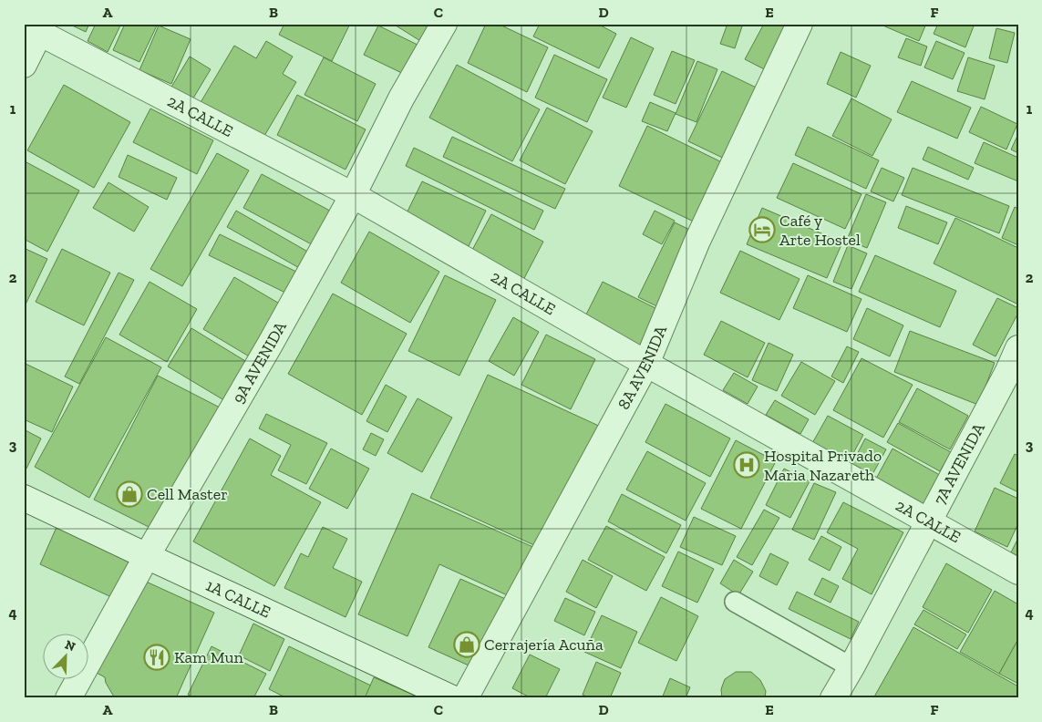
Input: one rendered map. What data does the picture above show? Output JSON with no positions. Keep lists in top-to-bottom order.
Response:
{
  "streets": {
    "street": [
      "2A CALLE",
      "9A AVENIDA",
      "8A AVENIDA",
      "7A AVENIDA",
      "1A CALLE"
    ]
  },
  "crossings": [
    ["2A CALLE", "9A AVENIDA"],
    ["2A CALLE", "8A AVENIDA"],
    ["2A CALLE", "7A AVENIDA"],
    ["9A AVENIDA", "1A CALLE"]
  ],
  "places": {
    "hotel": ["Café y Arte Hostel"],
    "hospital": ["Hospital Privado Maria Nazareth"],
    "shop": ["Cell Master", "Cerrajería Acuña"],
    "restaurant": ["Kam Mun"]
  },
  "north": "top right",
  "grid": {
    "columns": [
      "A",
      "B",
      "C",
      "D",
      "E",
      "F"
    ],
    "rows": [
      "1",
      "2",
      "3",
      "4"
    ]
  }
}
